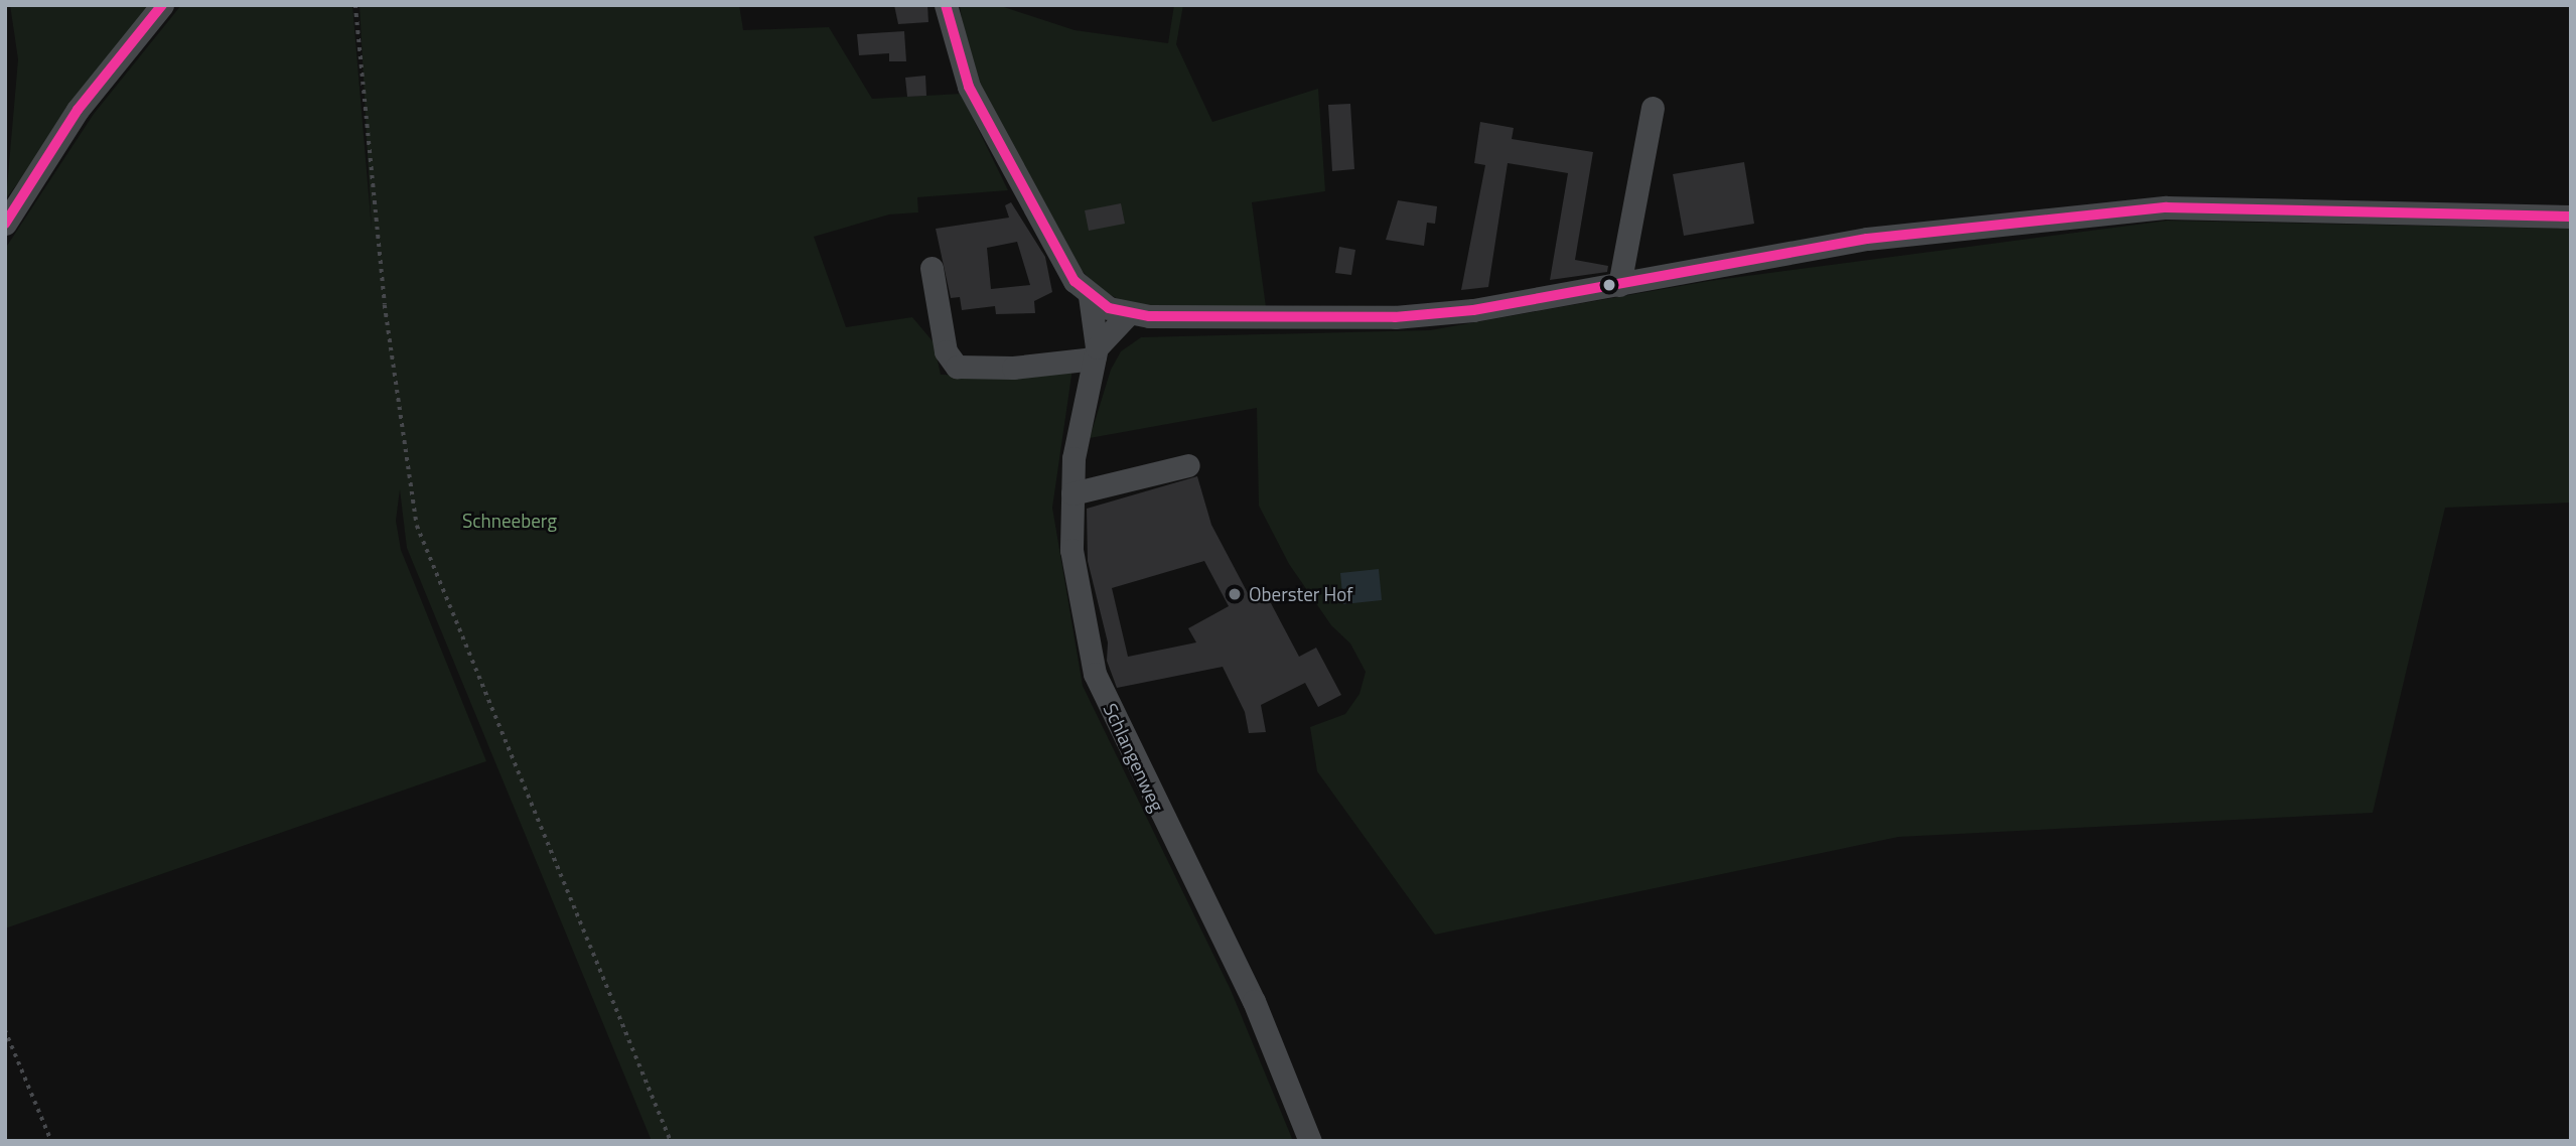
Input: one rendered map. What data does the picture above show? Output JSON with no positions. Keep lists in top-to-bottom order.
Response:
{
  "streets": {
    "street": ["Schlangenweg"]
  },
  "parks": ["Schneeberg"],
  "places": ["Oberster Hof"]
}
